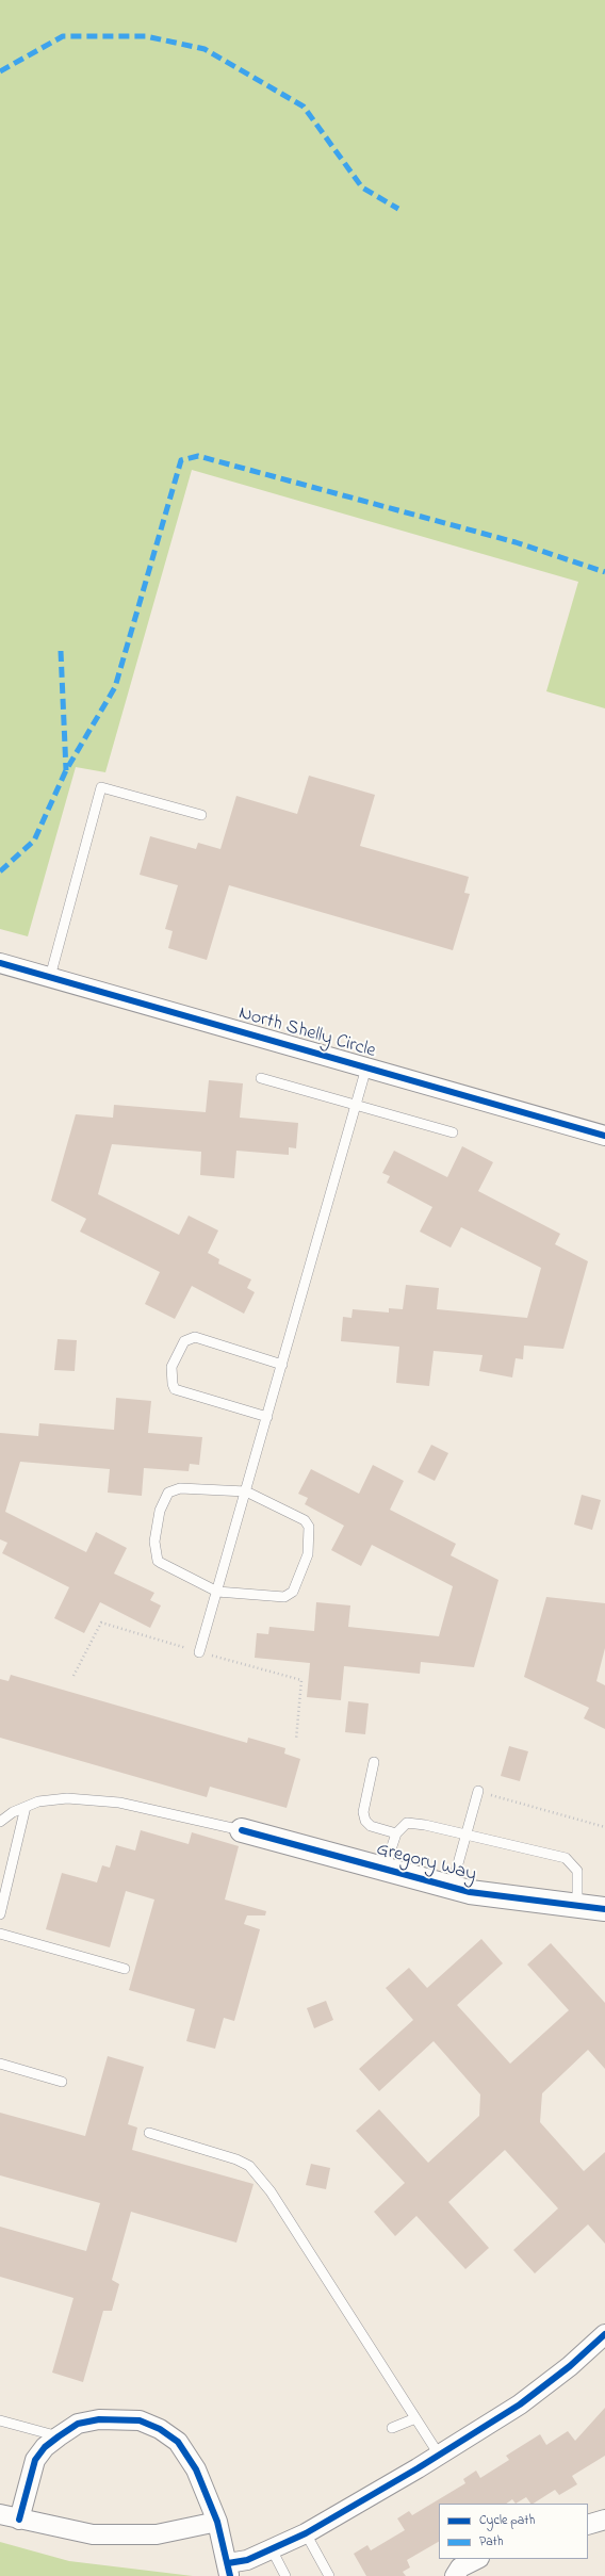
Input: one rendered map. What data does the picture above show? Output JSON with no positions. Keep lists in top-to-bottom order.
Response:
{
  "streets": {
    "street": ["North Shelly Circle", "Gregory Way"]
  },
  "legend": ["Cycle path", "Path"]
}
